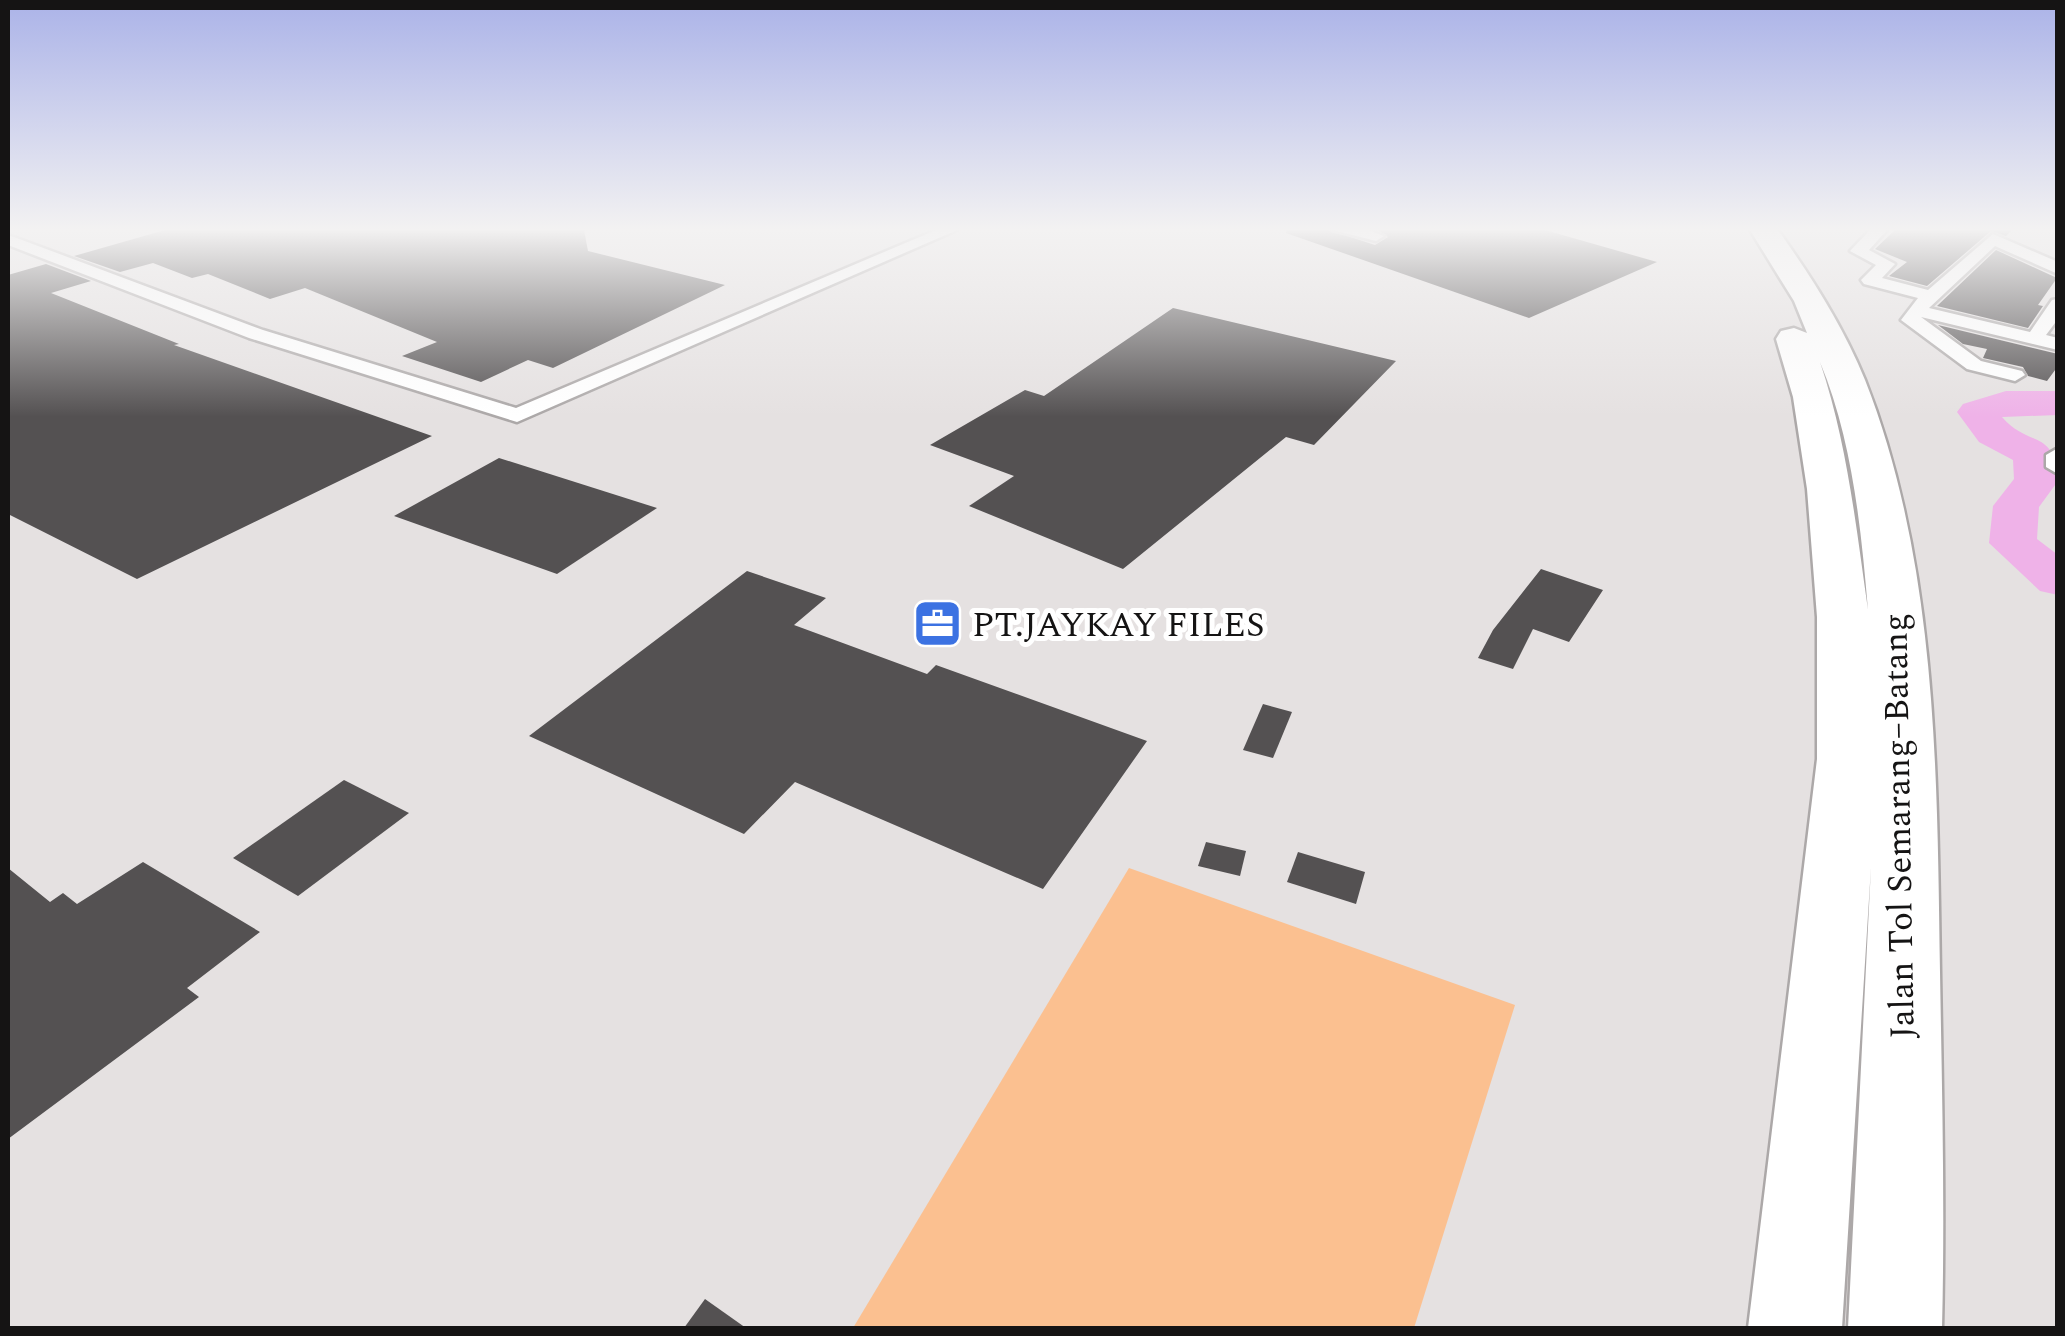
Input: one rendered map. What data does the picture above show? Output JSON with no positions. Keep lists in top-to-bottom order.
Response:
{
  "streets": {
    "highway": ["Jalan Tol Semarang–Batang"]
  },
  "places": {
    "office": ["PT.JAYKAY FILES"]
  }
}
